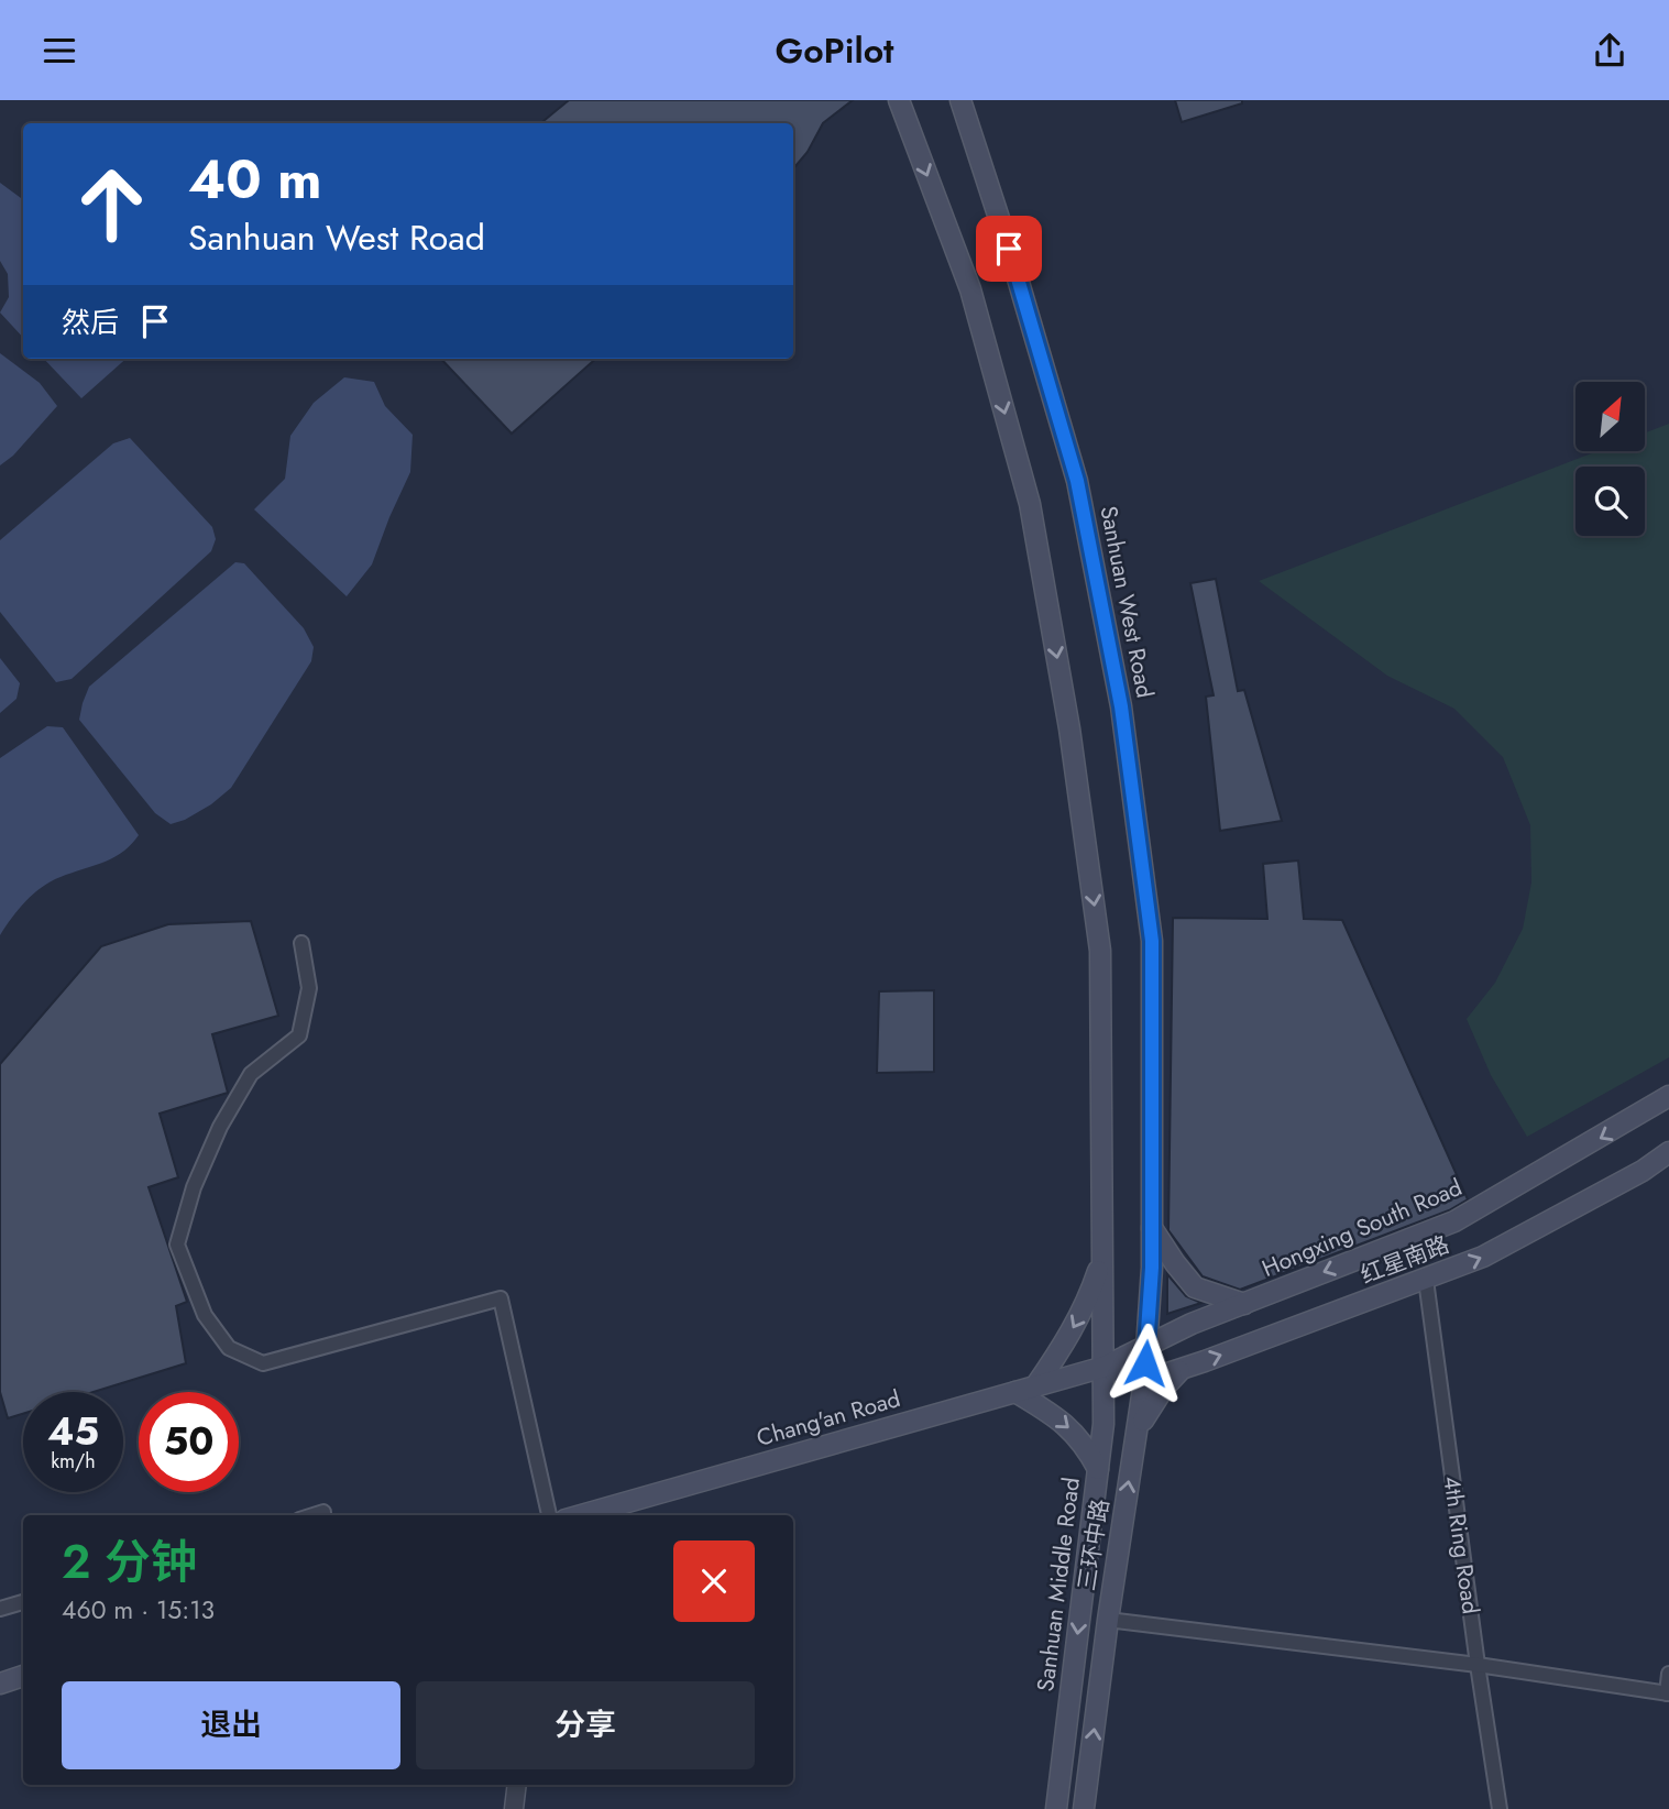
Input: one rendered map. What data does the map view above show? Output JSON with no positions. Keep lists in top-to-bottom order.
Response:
{
  "streets": {
    "main road": [
      "Sanhuan West Road",
      "Hongxing South Road",
      "红星南路",
      "Chang'an Road",
      "三环中路",
      "Sanhuan Middle Road"
    ],
    "street": ["4th Ring Road"]
  },
  "crossings": [
    ["Sanhuan West Road", "Hongxing South Road"],
    ["Sanhuan West Road", "三环中路"],
    ["Hongxing South Road", "Chang'an Road"],
    ["Hongxing South Road", "三环中路"],
    ["Hongxing South Road", "Sanhuan Middle Road"],
    ["红星南路", "三环中路"],
    ["红星南路", "4th Ring Road"],
    ["Chang'an Road", "Sanhuan Middle Road"]
  ],
  "one_way": [
    "Hongxing South Road",
    "红星南路",
    "三环中路",
    "Sanhuan Middle Road"
  ],
  "north": "top right",
  "page": {
    "header": "GoPilot",
    "turn": ["40 m", "Sanhuan West Road"],
    "then": "然后",
    "speed": "45 km/h",
    "limit": "50",
    "heading": ["2 分钟", "460 m · 15:13"],
    "buttons": ["退出", "分享"]
  }
}
